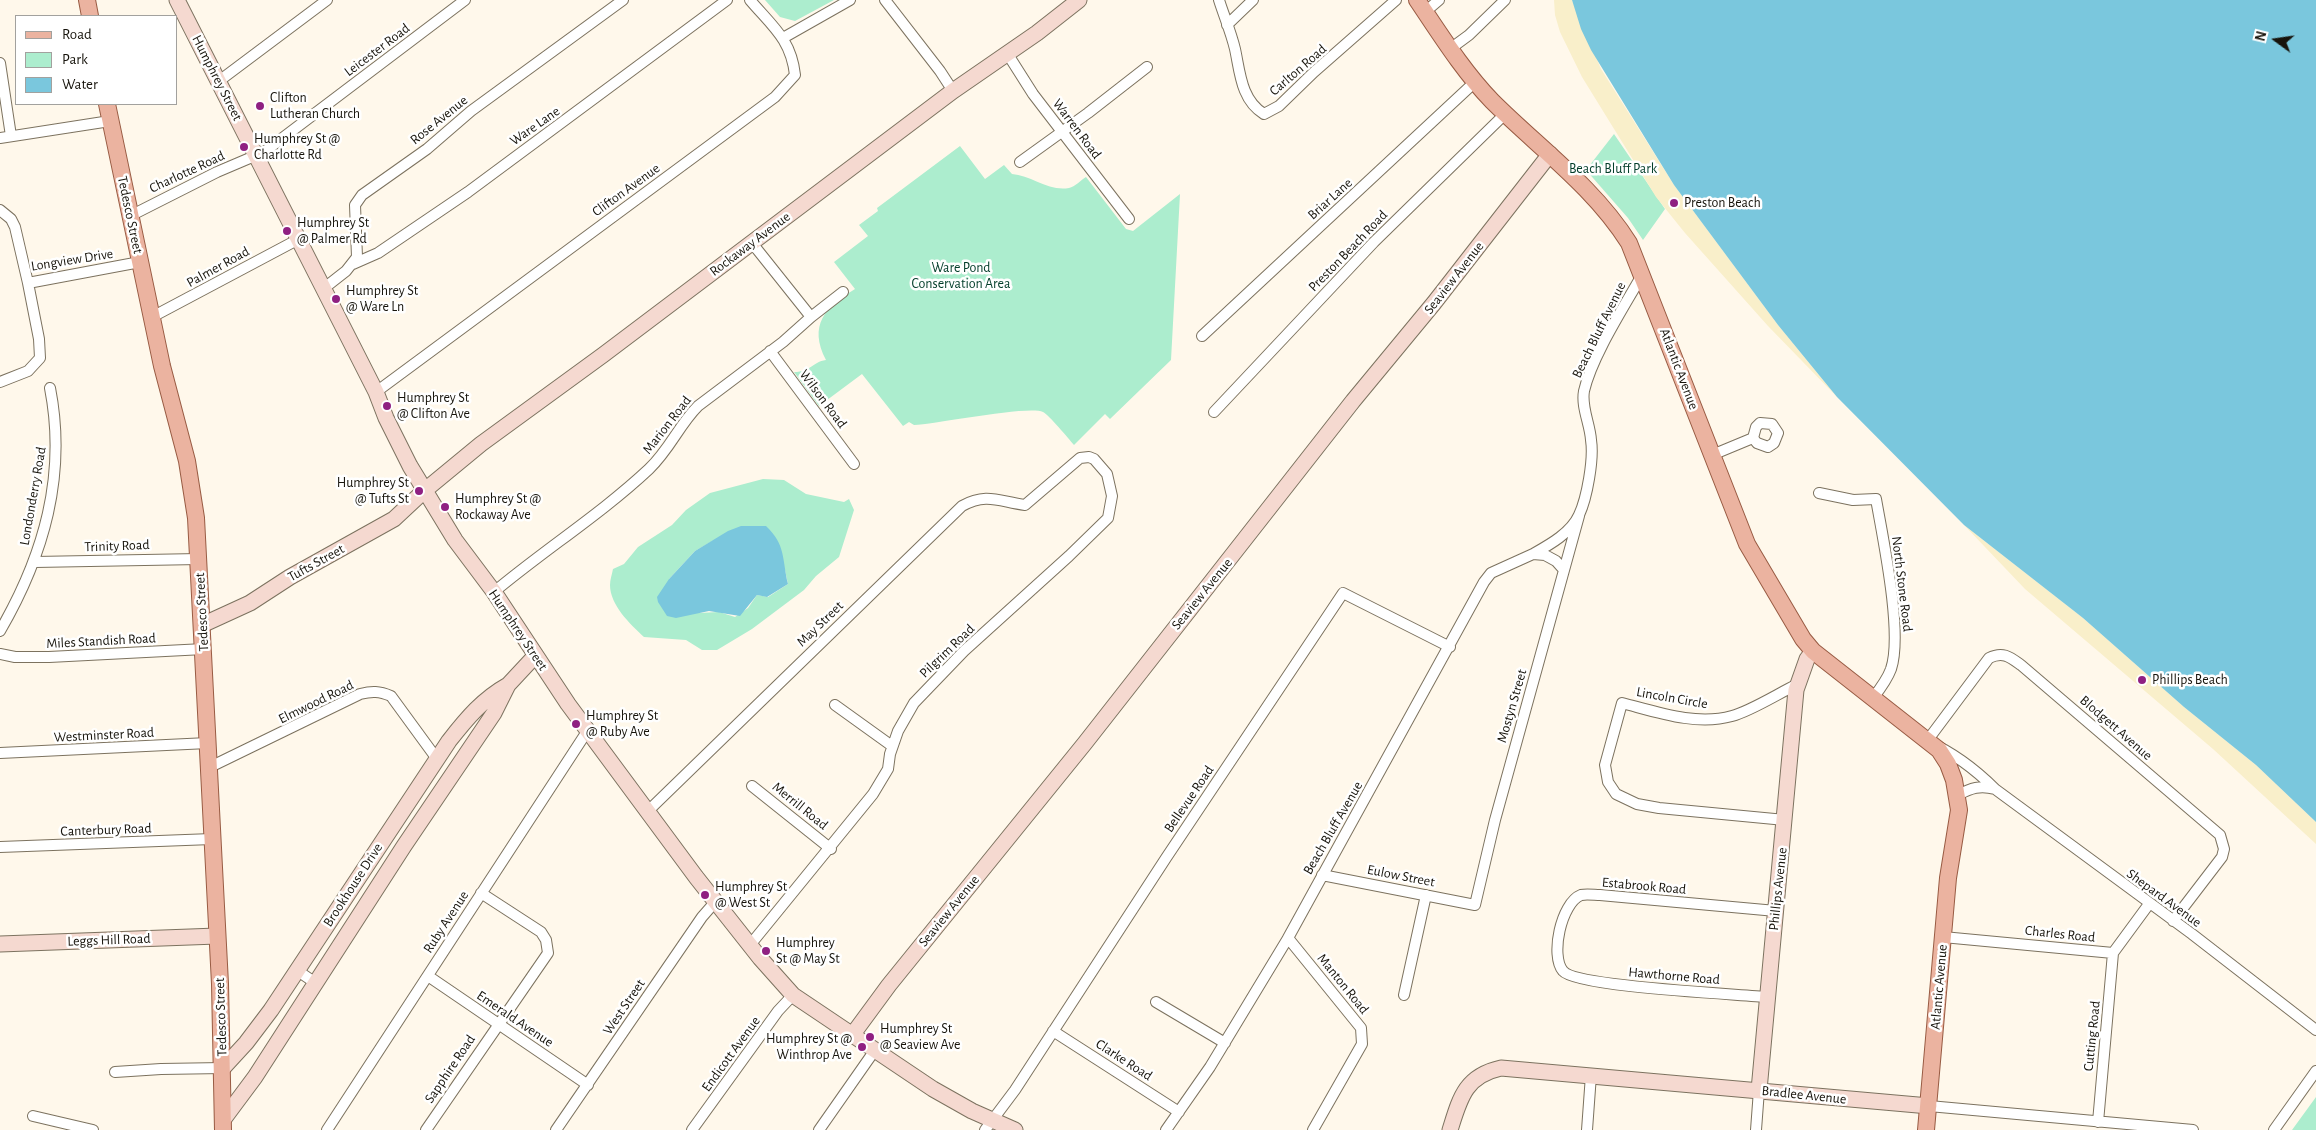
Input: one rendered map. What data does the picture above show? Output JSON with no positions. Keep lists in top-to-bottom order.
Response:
{
  "streets": {
    "main road": ["Tedesco Street", "Atlantic Avenue"],
    "street": [
      "Leicester Road",
      "Carlton Road",
      "Humphrey Street",
      "Rose Avenue",
      "Ware Lane",
      "Warren Road",
      "Charlotte Road",
      "Clifton Avenue",
      "Briar Lane",
      "Rockaway Avenue",
      "Preston Beach Road",
      "Longview Drive",
      "Palmer Road",
      "Seaview Avenue",
      "Beach Bluff Avenue",
      "Wilson Road",
      "Marion Road",
      "Londonderry Road",
      "Trinity Road",
      "Tufts Street",
      "North Stone Road",
      "May Street",
      "Miles Standish Road",
      "Pilgrim Road",
      "Lincoln Circle",
      "Elmwood Road",
      "Mostyn Street",
      "Blodgett Avenue",
      "Westminster Road",
      "Bellevue Road",
      "Merrill Road",
      "Canterbury Road",
      "Eulow Street",
      "Brookhouse Drive",
      "Estabrook Road",
      "Phillips Avenue",
      "Shepard Avenue",
      "Ruby Avenue",
      "Charles Road",
      "Leggs Hill Road",
      "Hawthorne Road",
      "Manton Road",
      "West Street",
      "Emerald Avenue",
      "Cutting Road",
      "Endicott Avenue",
      "Clarke Road",
      "Sapphire Road",
      "Bradlee Avenue"
    ]
  },
  "crossings": [
    ["Leicester Road", "Humphrey Street"],
    ["Leicester Road", "Charlotte Road"],
    ["Humphrey Street", "Charlotte Road"],
    ["Humphrey Street", "Clifton Avenue"],
    ["Humphrey Street", "Rockaway Avenue"],
    ["Humphrey Street", "Palmer Road"],
    ["Humphrey Street", "Seaview Avenue"],
    ["Humphrey Street", "Marion Road"],
    ["Humphrey Street", "Tufts Street"],
    ["Humphrey Street", "May Street"],
    ["Humphrey Street", "Pilgrim Road"],
    ["Humphrey Street", "Bellevue Road"],
    ["Humphrey Street", "Brookhouse Drive"],
    ["Humphrey Street", "Ruby Avenue"],
    ["Humphrey Street", "West Street"],
    ["Humphrey Street", "Endicott Avenue"],
    ["Rose Avenue", "Ware Lane"],
    ["Warren Road", "Rockaway Avenue"],
    ["Charlotte Road", "Tedesco Street"],
    ["Briar Lane", "Atlantic Avenue"],
    ["Tedesco Street", "Longview Drive"],
    ["Tedesco Street", "Palmer Road"],
    ["Tedesco Street", "Trinity Road"],
    ["Tedesco Street", "Tufts Street"],
    ["Tedesco Street", "Miles Standish Road"],
    ["Tedesco Street", "Elmwood Road"],
    ["Tedesco Street", "Westminster Road"],
    ["Tedesco Street", "Canterbury Road"],
    ["Tedesco Street", "Brookhouse Drive"],
    ["Tedesco Street", "Leggs Hill Road"],
    ["Rockaway Avenue", "Tufts Street"],
    ["Preston Beach Road", "Atlantic Avenue"],
    ["Seaview Avenue", "Atlantic Avenue"],
    ["Beach Bluff Avenue", "Atlantic Avenue"],
    ["Beach Bluff Avenue", "Mostyn Street"],
    ["Beach Bluff Avenue", "Bellevue Road"],
    ["Beach Bluff Avenue", "Eulow Street"],
    ["Beach Bluff Avenue", "Manton Road"],
    ["Beach Bluff Avenue", "Clarke Road"],
    ["Atlantic Avenue", "North Stone Road"],
    ["Atlantic Avenue", "Blodgett Avenue"],
    ["Atlantic Avenue", "Phillips Avenue"],
    ["Atlantic Avenue", "Shepard Avenue"],
    ["Atlantic Avenue", "Charles Road"],
    ["Atlantic Avenue", "Bradlee Avenue"],
    ["Wilson Road", "Marion Road"],
    ["Londonderry Road", "Trinity Road"],
    ["May Street", "Pilgrim Road"],
    ["Pilgrim Road", "Merrill Road"],
    ["Lincoln Circle", "Phillips Avenue"],
    ["Elmwood Road", "Brookhouse Drive"],
    ["Mostyn Street", "Eulow Street"],
    ["Blodgett Avenue", "Shepard Avenue"],
    ["Bellevue Road", "Clarke Road"],
    ["Estabrook Road", "Phillips Avenue"],
    ["Estabrook Road", "Hawthorne Road"],
    ["Phillips Avenue", "Hawthorne Road"],
    ["Phillips Avenue", "Bradlee Avenue"],
    ["Shepard Avenue", "Charles Road"],
    ["Ruby Avenue", "Emerald Avenue"],
    ["Ruby Avenue", "Sapphire Road"],
    ["Charles Road", "Cutting Road"],
    ["West Street", "Emerald Avenue"],
    ["Emerald Avenue", "Sapphire Road"],
    ["Cutting Road", "Bradlee Avenue"]
  ],
  "parks": ["Beach Bluff Park", "Ware Pond Conservation Area"],
  "places": [
    "Clifton Lutheran Church",
    "Humphrey St @ Charlotte Rd",
    "Preston Beach",
    "Humphrey St @ Palmer Rd",
    "Humphrey St @ Ware Ln",
    "Humphrey St @ Clifton Ave",
    "Humphrey St @ Tufts St",
    "Humphrey St @ Rockaway Ave",
    "Phillips Beach",
    "Humphrey St @ Ruby Ave",
    "Humphrey St @ West St",
    "Humphrey St @ May St",
    "Humphrey St @ Seaview Ave",
    "Humphrey St @ Winthrop Ave"
  ],
  "legend": ["Road", "Park", "Water"],
  "north": "left"
}
